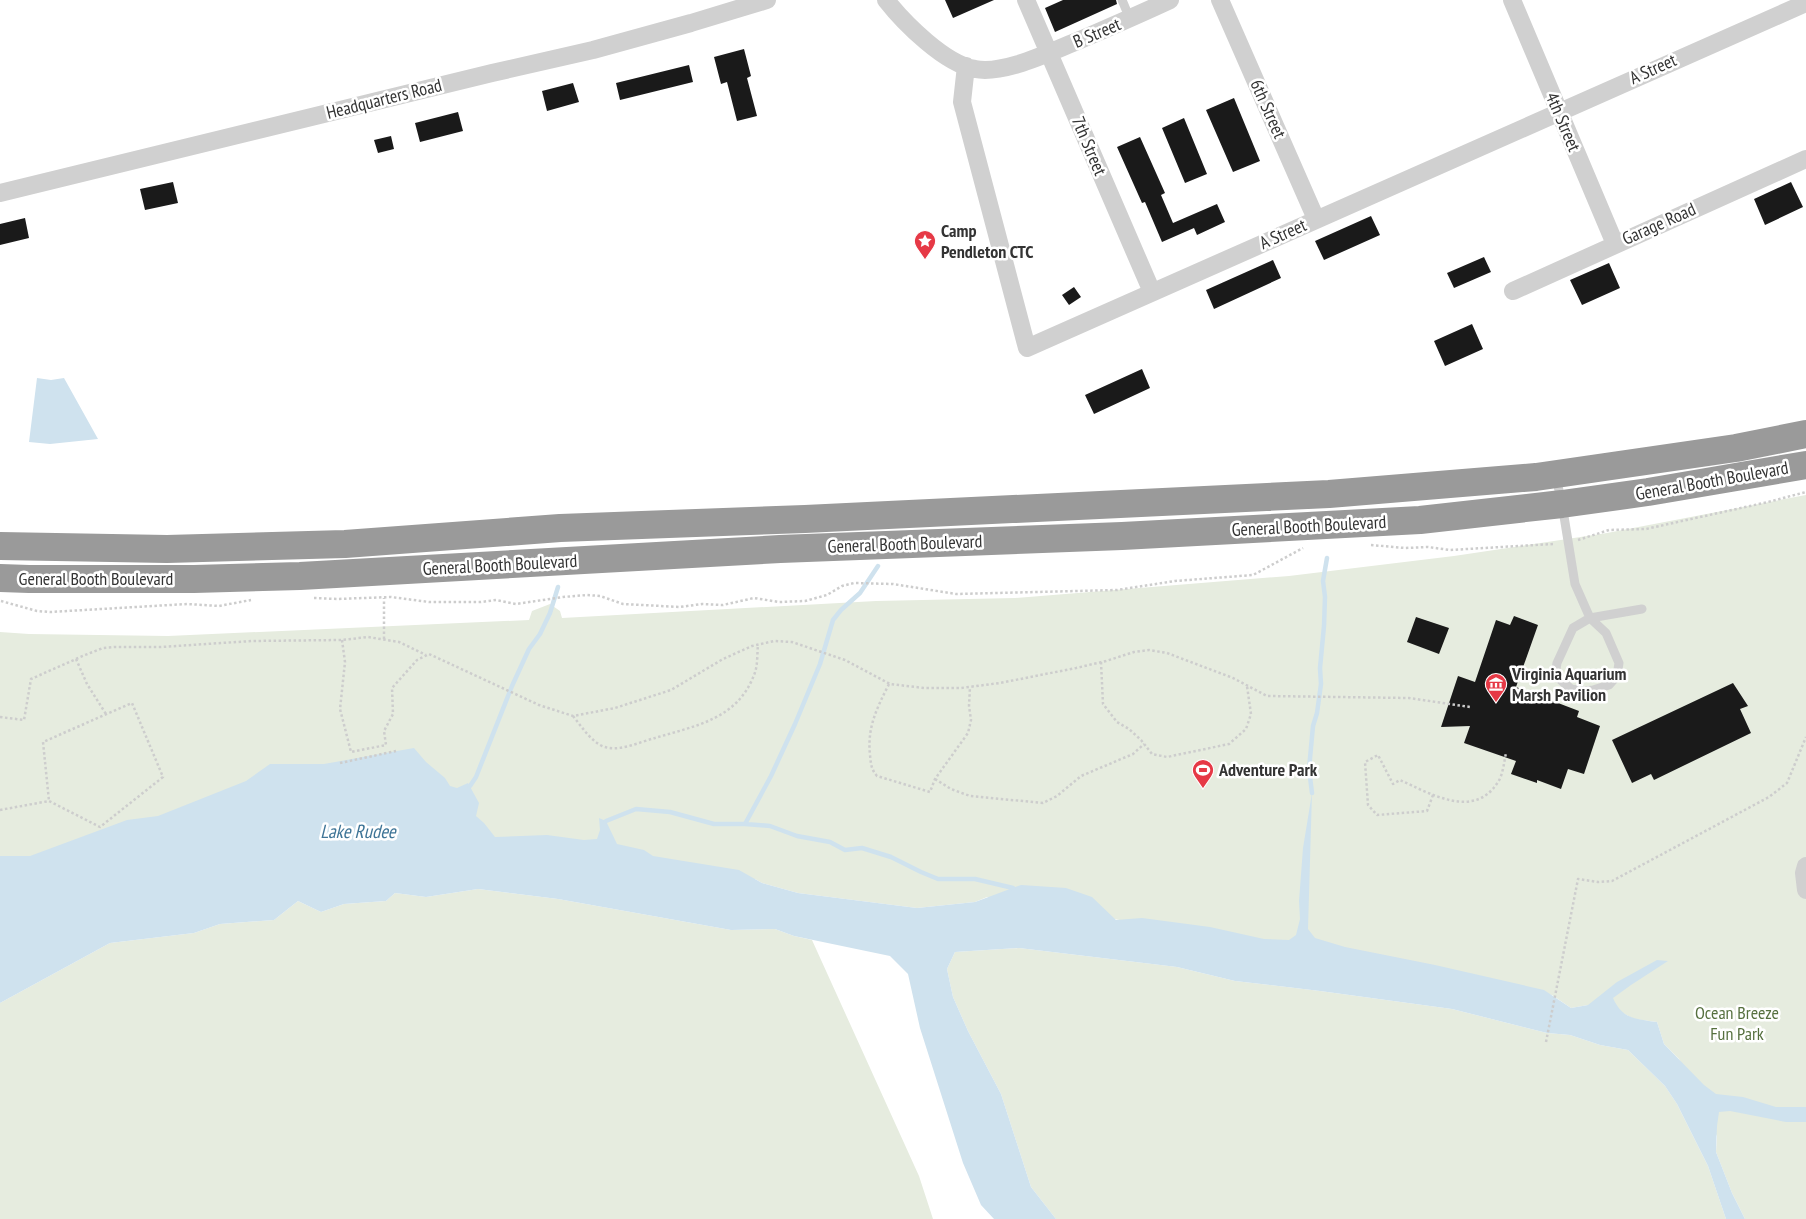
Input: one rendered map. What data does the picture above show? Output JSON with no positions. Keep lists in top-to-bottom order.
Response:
{
  "streets": {
    "highway": ["General Booth Boulevard"],
    "street": [
      "B Street",
      "A Street",
      "Headquarters Road",
      "6th Street",
      "4th Street",
      "7th Street",
      "Garage Road"
    ]
  },
  "crossings": [
    ["B Street", "A Street"],
    ["B Street", "7th Street"],
    ["A Street", "6th Street"],
    ["A Street", "4th Street"],
    ["A Street", "7th Street"],
    ["4th Street", "Garage Road"]
  ],
  "water": ["Lake Rudee"],
  "parks": ["Ocean Breeze Fun Park"],
  "places": {
    "place": ["Camp Pendleton CTC"],
    "museum": ["Virginia Aquarium Marsh Pavilion"],
    "sports": ["Adventure Park"]
  }
}
